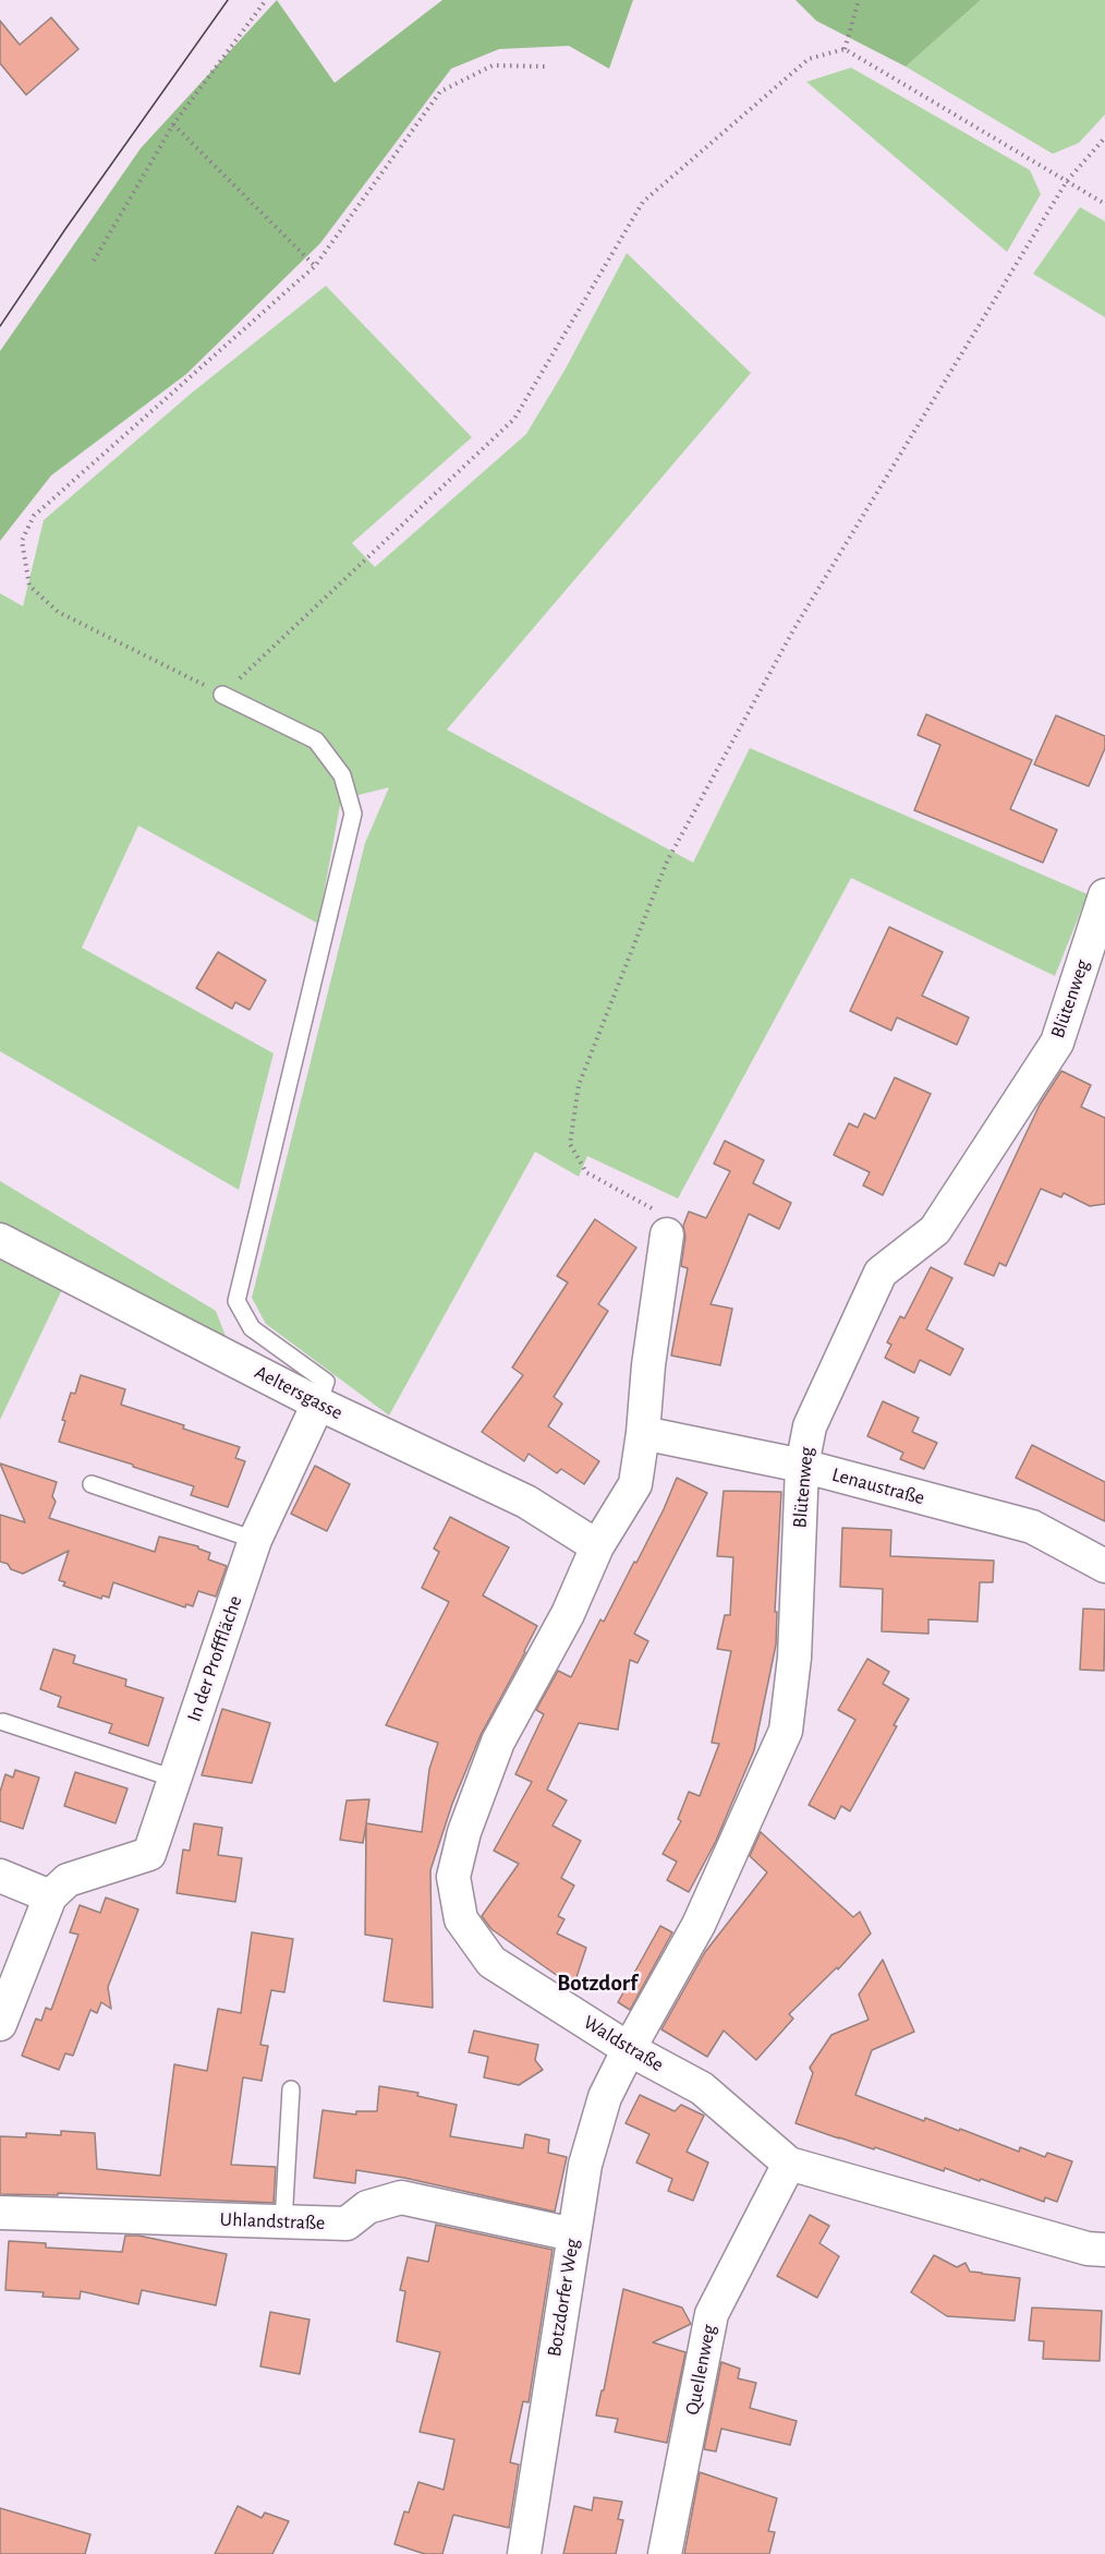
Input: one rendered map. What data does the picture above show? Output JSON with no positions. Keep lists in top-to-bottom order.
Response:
{
  "streets": {
    "street": [
      "Blütenweg",
      "Aeltersgasse",
      "Lenaustraße",
      "In der Profffläche",
      "Waldstraße",
      "Uhlandstraße",
      "Botzdorfer Weg",
      "Quellenweg"
    ]
  },
  "crossings": [
    ["Blütenweg", "Lenaustraße"],
    ["Blütenweg", "Waldstraße"],
    ["Blütenweg", "Botzdorfer Weg"],
    ["Aeltersgasse", "In der Profffläche"],
    ["Aeltersgasse", "Waldstraße"],
    ["Waldstraße", "Botzdorfer Weg"],
    ["Waldstraße", "Quellenweg"],
    ["Uhlandstraße", "Botzdorfer Weg"]
  ],
  "districts": ["Botzdorf"]
}
